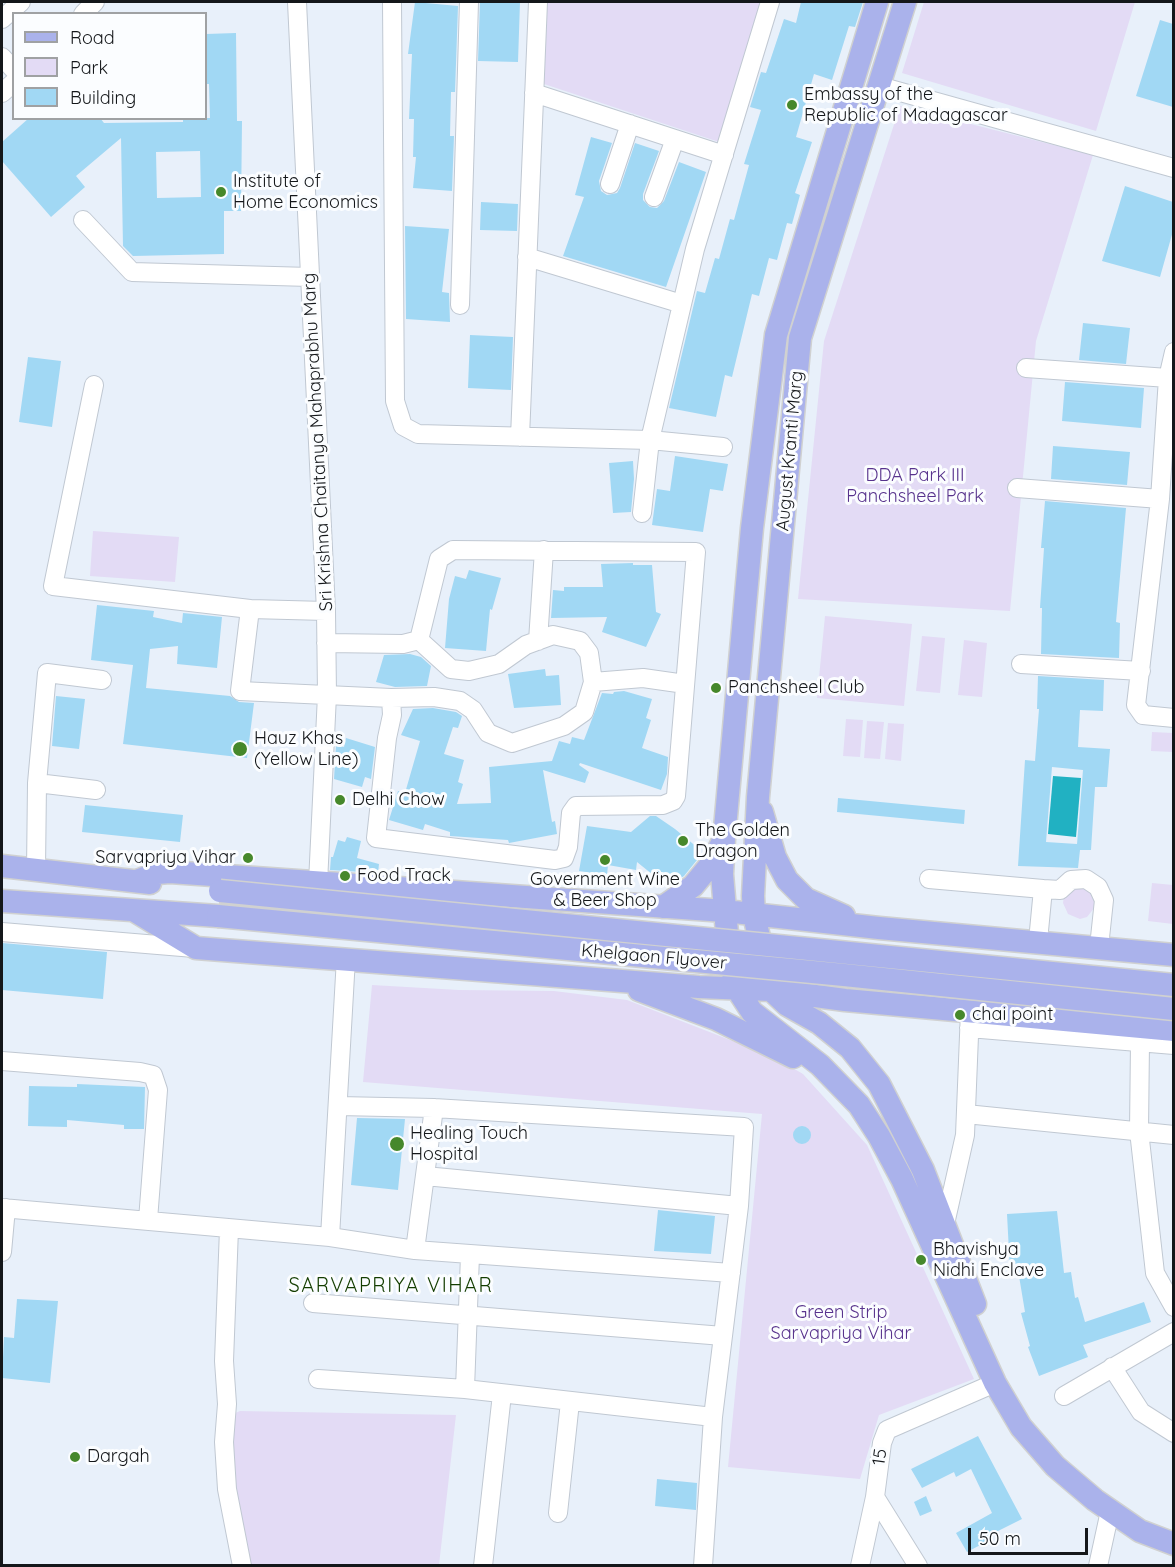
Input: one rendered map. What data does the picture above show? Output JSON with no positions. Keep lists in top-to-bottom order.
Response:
{
  "streets": {
    "main road": ["August Kranti Marg", "Khelgaon Flyover"],
    "street": ["Sri Krishna Chaitanya Mahaprabhu Marg", "15"]
  },
  "districts": ["SARVAPRIYA VIHAR"],
  "parks": ["DDA Park III Panchsheel Park", "Green Strip Sarvapriya Vihar"],
  "places": [
    "Embassy of the Republic of Madagascar",
    "Institute of Home Economics",
    "Panchsheel Club",
    "Hauz Khas (Yellow Line)",
    "Delhi Chow",
    "The Golden Dragon",
    "Sarvapriya Vihar",
    "Government Wine & Beer Shop",
    "Food Track",
    "chai point",
    "Healing Touch Hospital",
    "Bhavishya Nidhi Enclave",
    "Dargah"
  ],
  "legend": ["Road", "Park", "Building"],
  "scale_bar": "50 m"
}
